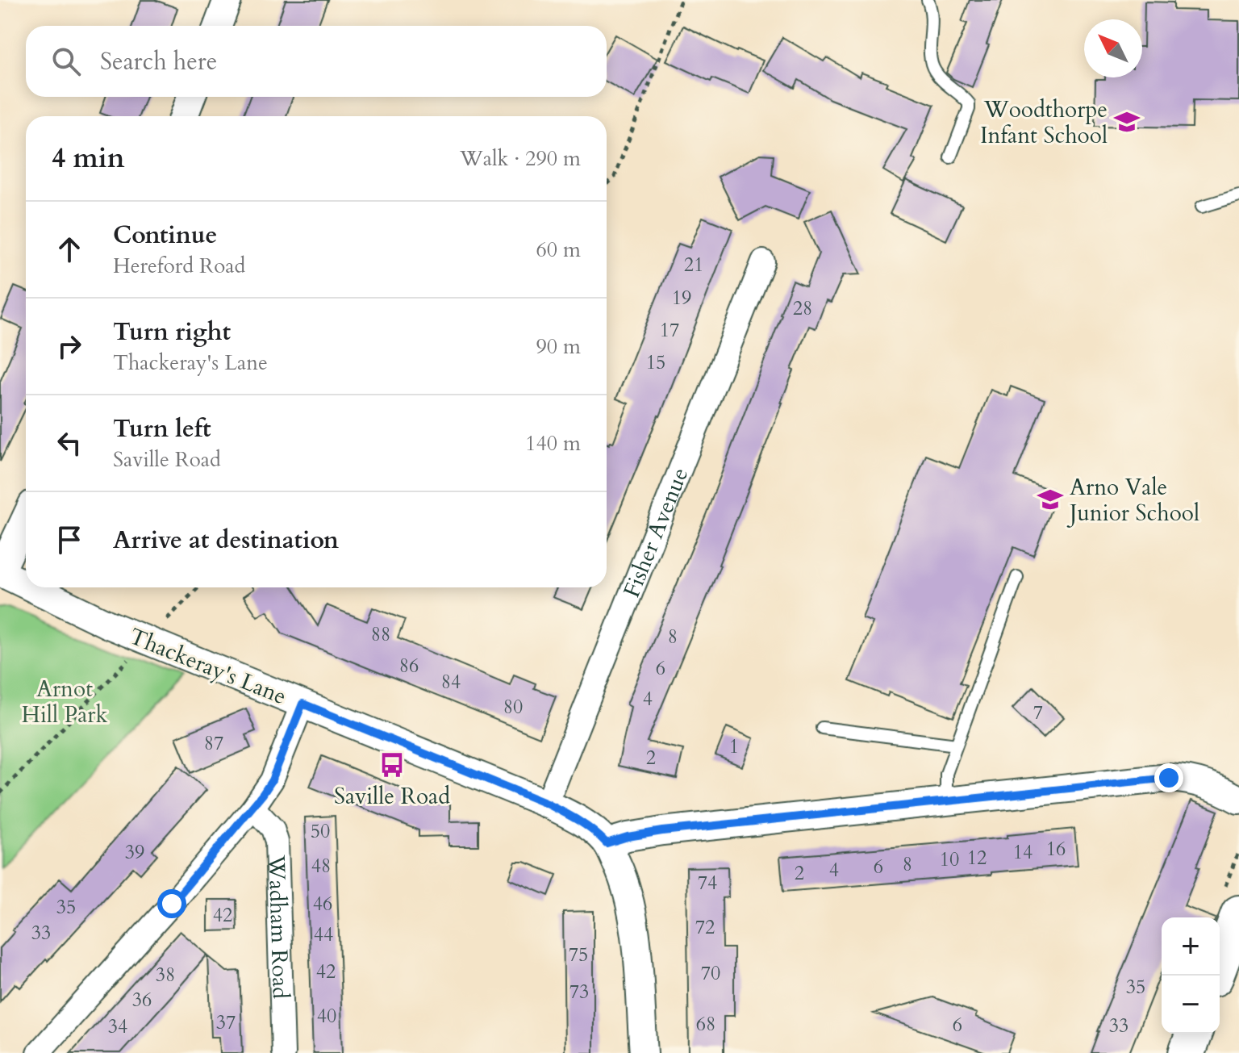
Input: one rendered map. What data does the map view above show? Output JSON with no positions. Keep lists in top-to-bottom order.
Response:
{
  "streets": {
    "street": ["Fisher Avenue", "Thackeray's Lane", "Wadham Road"]
  },
  "crossings": [
    ["Fisher Avenue", "Thackeray's Lane"]
  ],
  "parks": ["Arnot Hill Park"],
  "places": {
    "school or university": ["Woodthorpe Infant School", "Arno Vale Junior School"],
    "bus stop": ["Saville Road"]
  },
  "house_numbers": [
    "21",
    "19",
    "28",
    "17",
    "15",
    "88",
    "8",
    "86",
    "6",
    "84",
    "4",
    "80",
    "7",
    "87",
    "1",
    "2",
    "50",
    "16",
    "39",
    "14",
    "12",
    "10",
    "8",
    "48",
    "6",
    "4",
    "2",
    "74",
    "46",
    "35",
    "42",
    "72",
    "33",
    "44",
    "75",
    "42",
    "70",
    "38",
    "35",
    "73",
    "36",
    "40",
    "37",
    "68",
    "6",
    "33",
    "34"
  ],
  "north": "top left",
  "page": {
    "search": "Search here",
    "heading": ["4 min", "Walk · 290 m"],
    "list": [
      ["Continue", "Hereford Road", "60 m"],
      ["Turn right", "Thackeray's Lane", "90 m"],
      ["Turn left", "Saville Road", "140 m"],
      "Arrive at destination"
    ],
    "map_buttons": ["+", "−"]
  }
}
